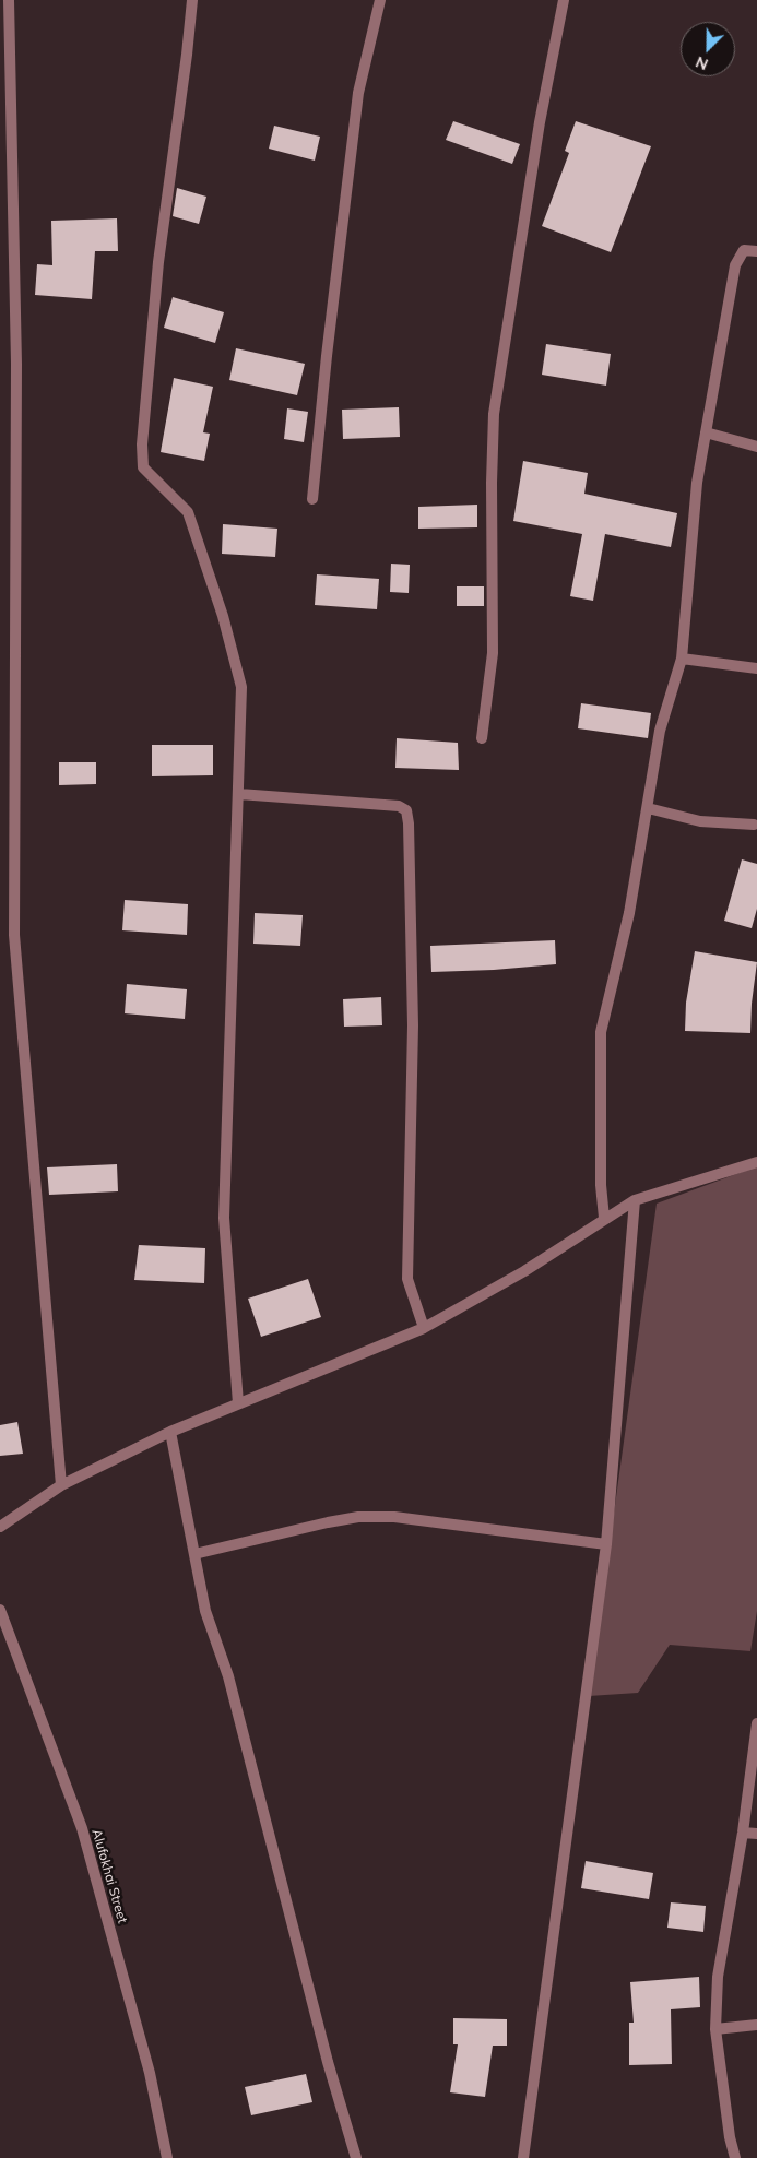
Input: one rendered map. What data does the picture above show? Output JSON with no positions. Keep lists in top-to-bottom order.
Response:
{
  "streets": {
    "street": ["Alufokhai Street"]
  },
  "north": "bottom left"
}
